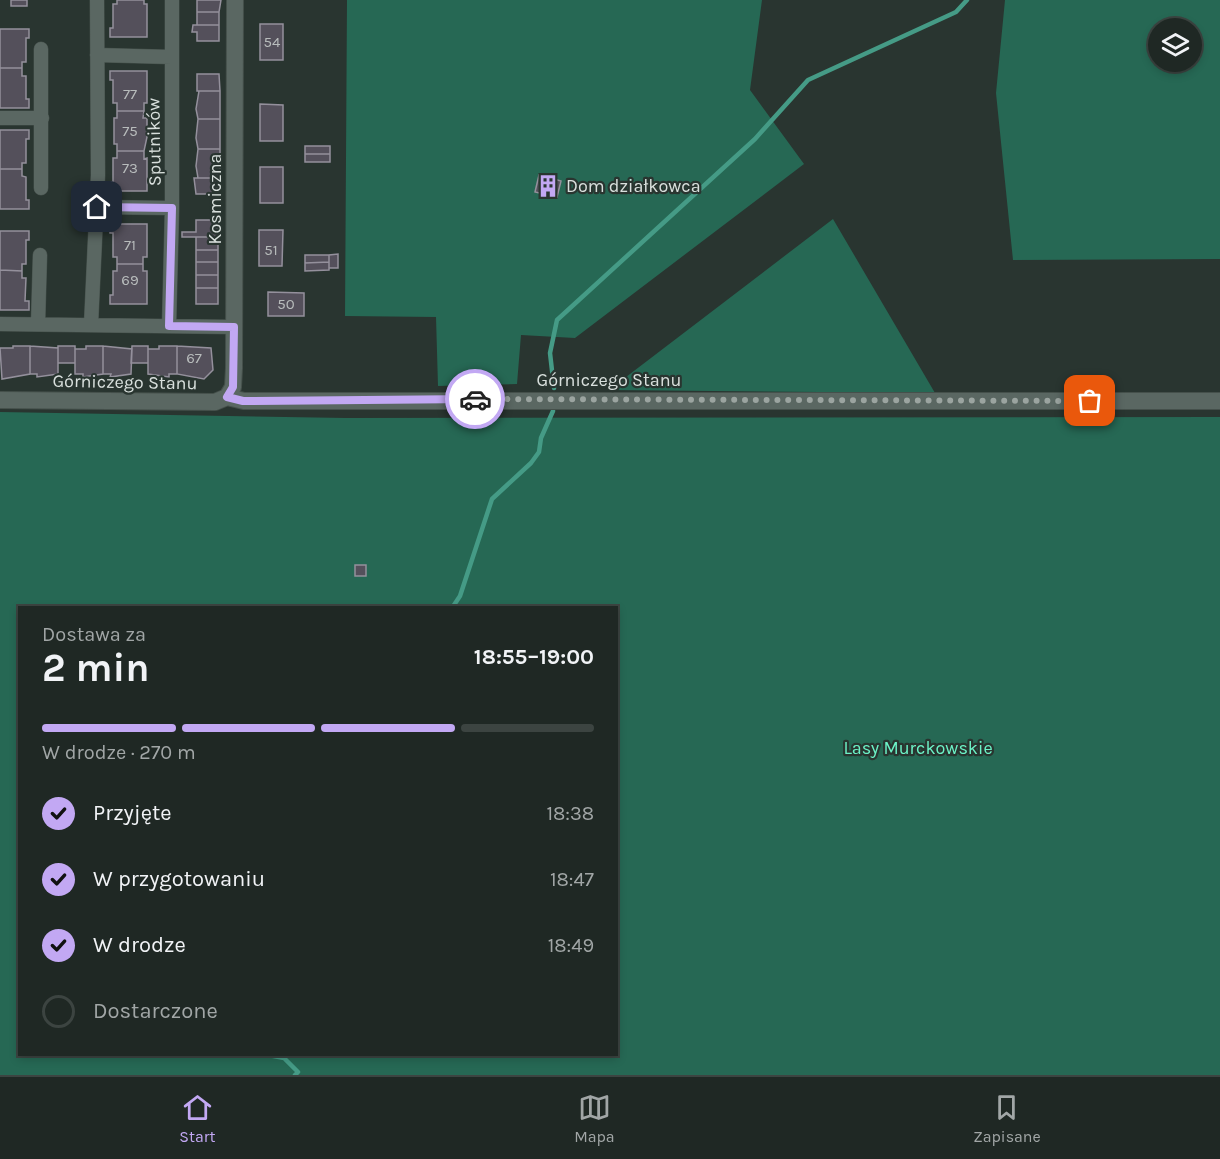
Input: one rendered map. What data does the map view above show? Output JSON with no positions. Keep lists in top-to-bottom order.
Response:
{
  "streets": {
    "street": ["Sputników", "Kosmiczna", "Górniczego Stanu"]
  },
  "crossings": [
    ["Kosmiczna", "Górniczego Stanu"]
  ],
  "parks": ["Lasy Murckowskie"],
  "places": {
    "building": ["Dom działkowca"]
  },
  "house_numbers": [
    "54",
    "77",
    "75",
    "73",
    "71",
    "51",
    "69",
    "50",
    "67"
  ],
  "page": {
    "heading": ["2 min", "Dostawa za", "18:55–19:00"],
    "bar": "W drodze · 270 m",
    "list": [
      ["Przyjęte", "18:38"],
      ["W przygotowaniu", "18:47"],
      ["W drodze", "18:49"],
      "Dostarczone"
    ],
    "tabs": ["Start", "Mapa", "Zapisane"]
  }
}
